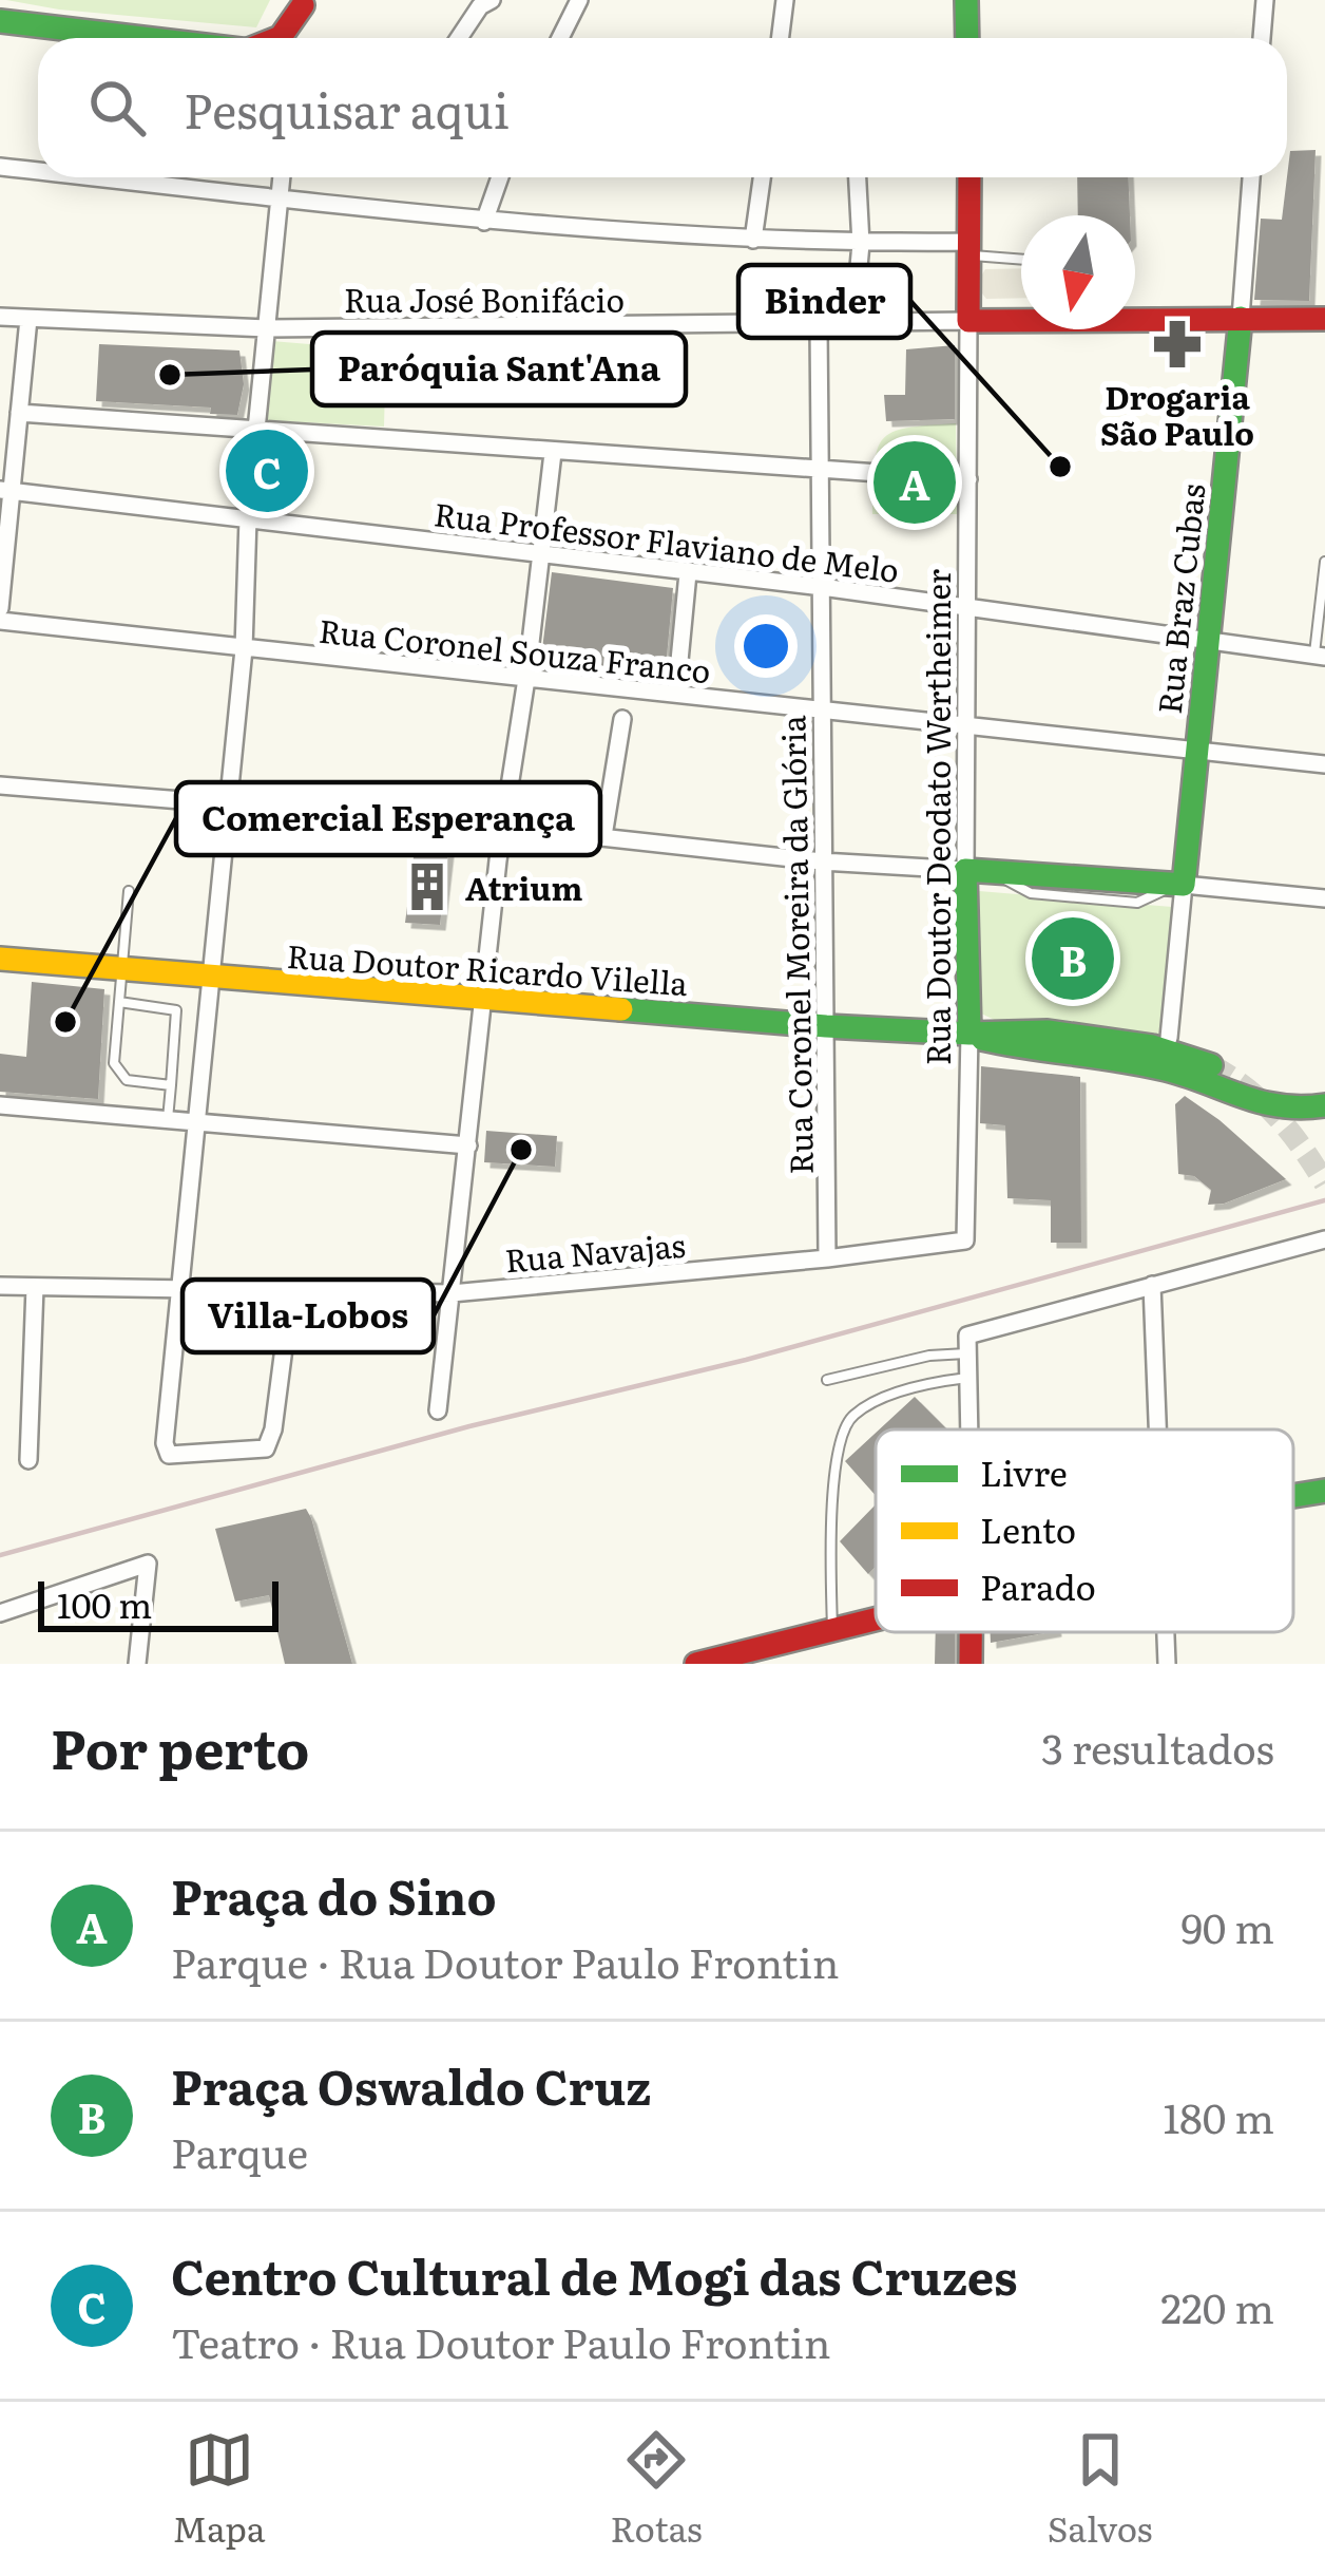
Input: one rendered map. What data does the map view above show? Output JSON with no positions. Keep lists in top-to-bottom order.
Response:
{
  "streets": {
    "main road": ["Rua Braz Cubas", "Rua Doutor Deodato Wertheimer", "Rua Doutor Ricardo Vilella"],
    "street": [
      "Rua José Bonifácio",
      "Rua Professor Flaviano de Melo",
      "Rua Coronel Souza Franco",
      "Rua Coronel Moreira da Glória",
      "Rua Navajas"
    ]
  },
  "crossings": [
    ["Rua José Bonifácio", "Rua Doutor Deodato Wertheimer"],
    ["Rua José Bonifácio", "Rua Coronel Moreira da Glória"],
    ["Rua Professor Flaviano de Melo", "Rua Braz Cubas"],
    ["Rua Professor Flaviano de Melo", "Rua Doutor Deodato Wertheimer"],
    ["Rua Professor Flaviano de Melo", "Rua Coronel Moreira da Glória"],
    ["Rua Braz Cubas", "Rua Coronel Souza Franco"],
    ["Rua Coronel Souza Franco", "Rua Doutor Deodato Wertheimer"],
    ["Rua Coronel Souza Franco", "Rua Coronel Moreira da Glória"],
    ["Rua Doutor Deodato Wertheimer", "Rua Doutor Ricardo Vilella"],
    ["Rua Doutor Deodato Wertheimer", "Rua Navajas"],
    ["Rua Coronel Moreira da Glória", "Rua Doutor Ricardo Vilella"],
    ["Rua Coronel Moreira da Glória", "Rua Navajas"]
  ],
  "places": {
    "pharmacy": ["Drogaria São Paulo"],
    "other": [
      "Paróquia Sant'Ana",
      "Binder",
      "Comercial Esperança",
      "Villa-Lobos"
    ],
    "building": ["Atrium"]
  },
  "legend": ["Livre", "Lento", "Parado"],
  "scale_bar": "100 m",
  "north": "bottom",
  "page": {
    "search": "Pesquisar aqui",
    "pins": ["C", "A", "B"],
    "scale": "100 m",
    "heading": ["Por perto", "3 resultados"],
    "list": [
      {
        "mark": "A",
        "name": "Praça do Sino",
        "note": "Parque · Rua Doutor Paulo Frontin",
        "value": "90 m"
      },
      {
        "mark": "B",
        "name": "Praça Oswaldo Cruz",
        "note": "Parque",
        "value": "180 m"
      },
      {
        "mark": "C",
        "name": "Centro Cultural de Mogi das Cruzes",
        "note": "Teatro · Rua Doutor Paulo Frontin",
        "value": "220 m"
      }
    ],
    "nav": ["Mapa", "Rotas", "Salvos"]
  }
}
